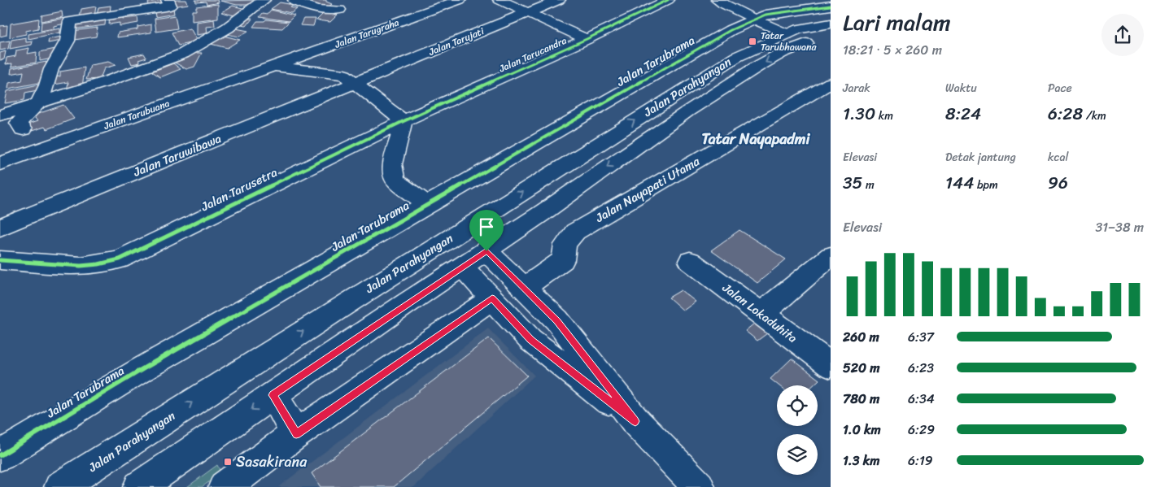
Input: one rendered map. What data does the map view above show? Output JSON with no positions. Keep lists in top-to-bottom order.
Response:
{
  "streets": {
    "street": [
      "Jalan Tarugraha",
      "Jalan Tarujati",
      "Jalan Tarucandra",
      "Jalan Tarubrama",
      "Jalan Parahyangan",
      "Jalan Tarubuana",
      "Jalan Taruwibawa",
      "Jalan Tarusetra",
      "Jalan Nayapati Utama",
      "Jalan Lokaduhita"
    ]
  },
  "crossings": [
    ["Jalan Tarugraha", "Jalan Tarubuana"],
    ["Jalan Tarujati", "Jalan Taruwibawa"],
    ["Jalan Tarucandra", "Jalan Tarusetra"]
  ],
  "districts": ["Tatar Nayapadmi"],
  "places": {
    "transit": ["Tatar Tarubhawana", "Sasakirana"]
  },
  "page": {
    "heading": ["Lari malam", "18:21 · 5 × 260 m"],
    "stats": [
      ["Jarak", "1.30 km"],
      ["Waktu", "8:24"],
      ["Pace", "6:28 /km"],
      ["Elevasi", "35 m"],
      ["Detak jantung", "144 bpm"],
      ["kcal", "96"]
    ],
    "chart": ["Elevasi", "31–38 m"],
    "list": [
      {
        "name": "260 m",
        "note": "6:37"
      },
      {
        "name": "520 m",
        "note": "6:23"
      },
      {
        "name": "780 m",
        "note": "6:34"
      },
      {
        "name": "1.0 km",
        "note": "6:29"
      },
      {
        "name": "1.3 km",
        "note": "6:19"
      }
    ]
  }
}
